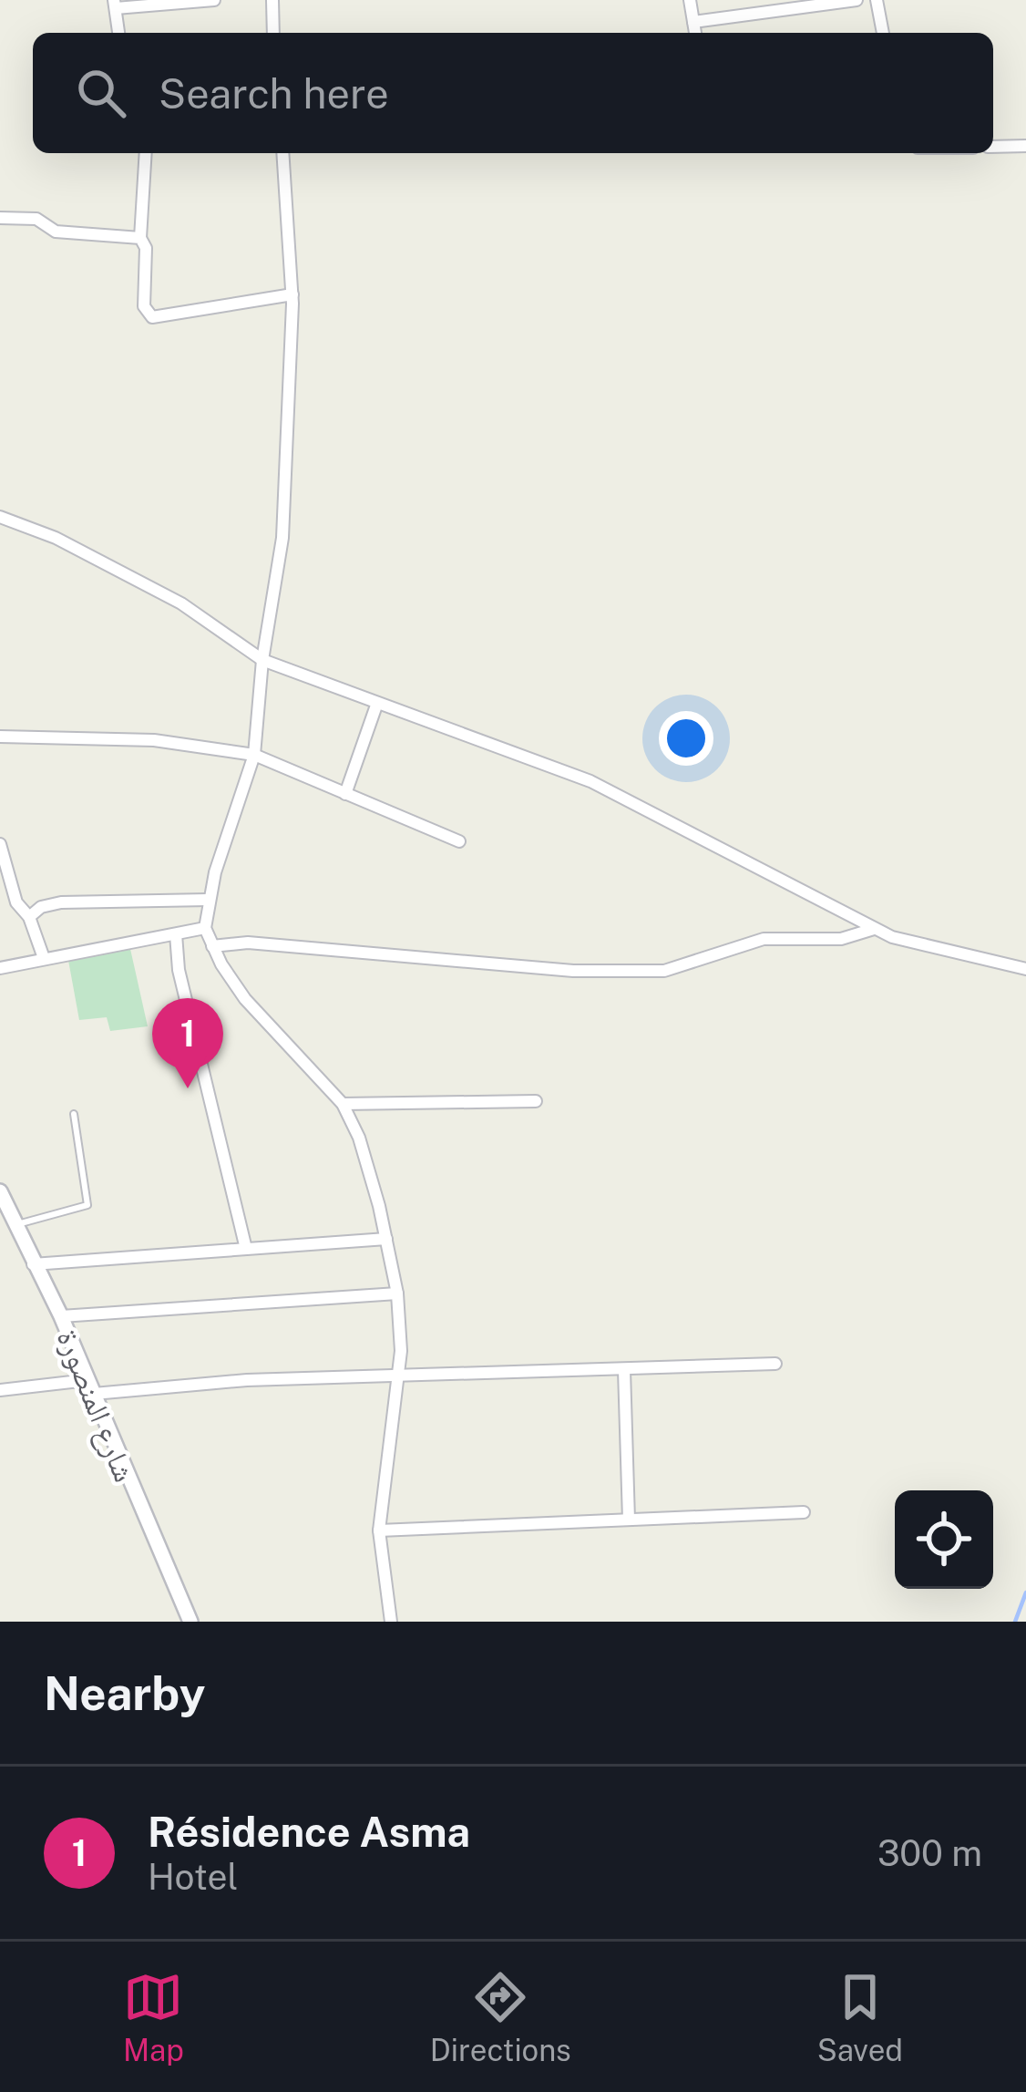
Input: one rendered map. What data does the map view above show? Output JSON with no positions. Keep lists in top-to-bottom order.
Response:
{
  "streets": {
    "street": ["شارع المنصورة"]
  },
  "page": {
    "search": "Search here",
    "pins": "1",
    "heading": "Nearby",
    "list": [
      {
        "mark": "1",
        "name": "Résidence Asma",
        "note": "Hotel",
        "value": "300 m"
      }
    ],
    "nav": ["Map", "Directions", "Saved"]
  }
}
